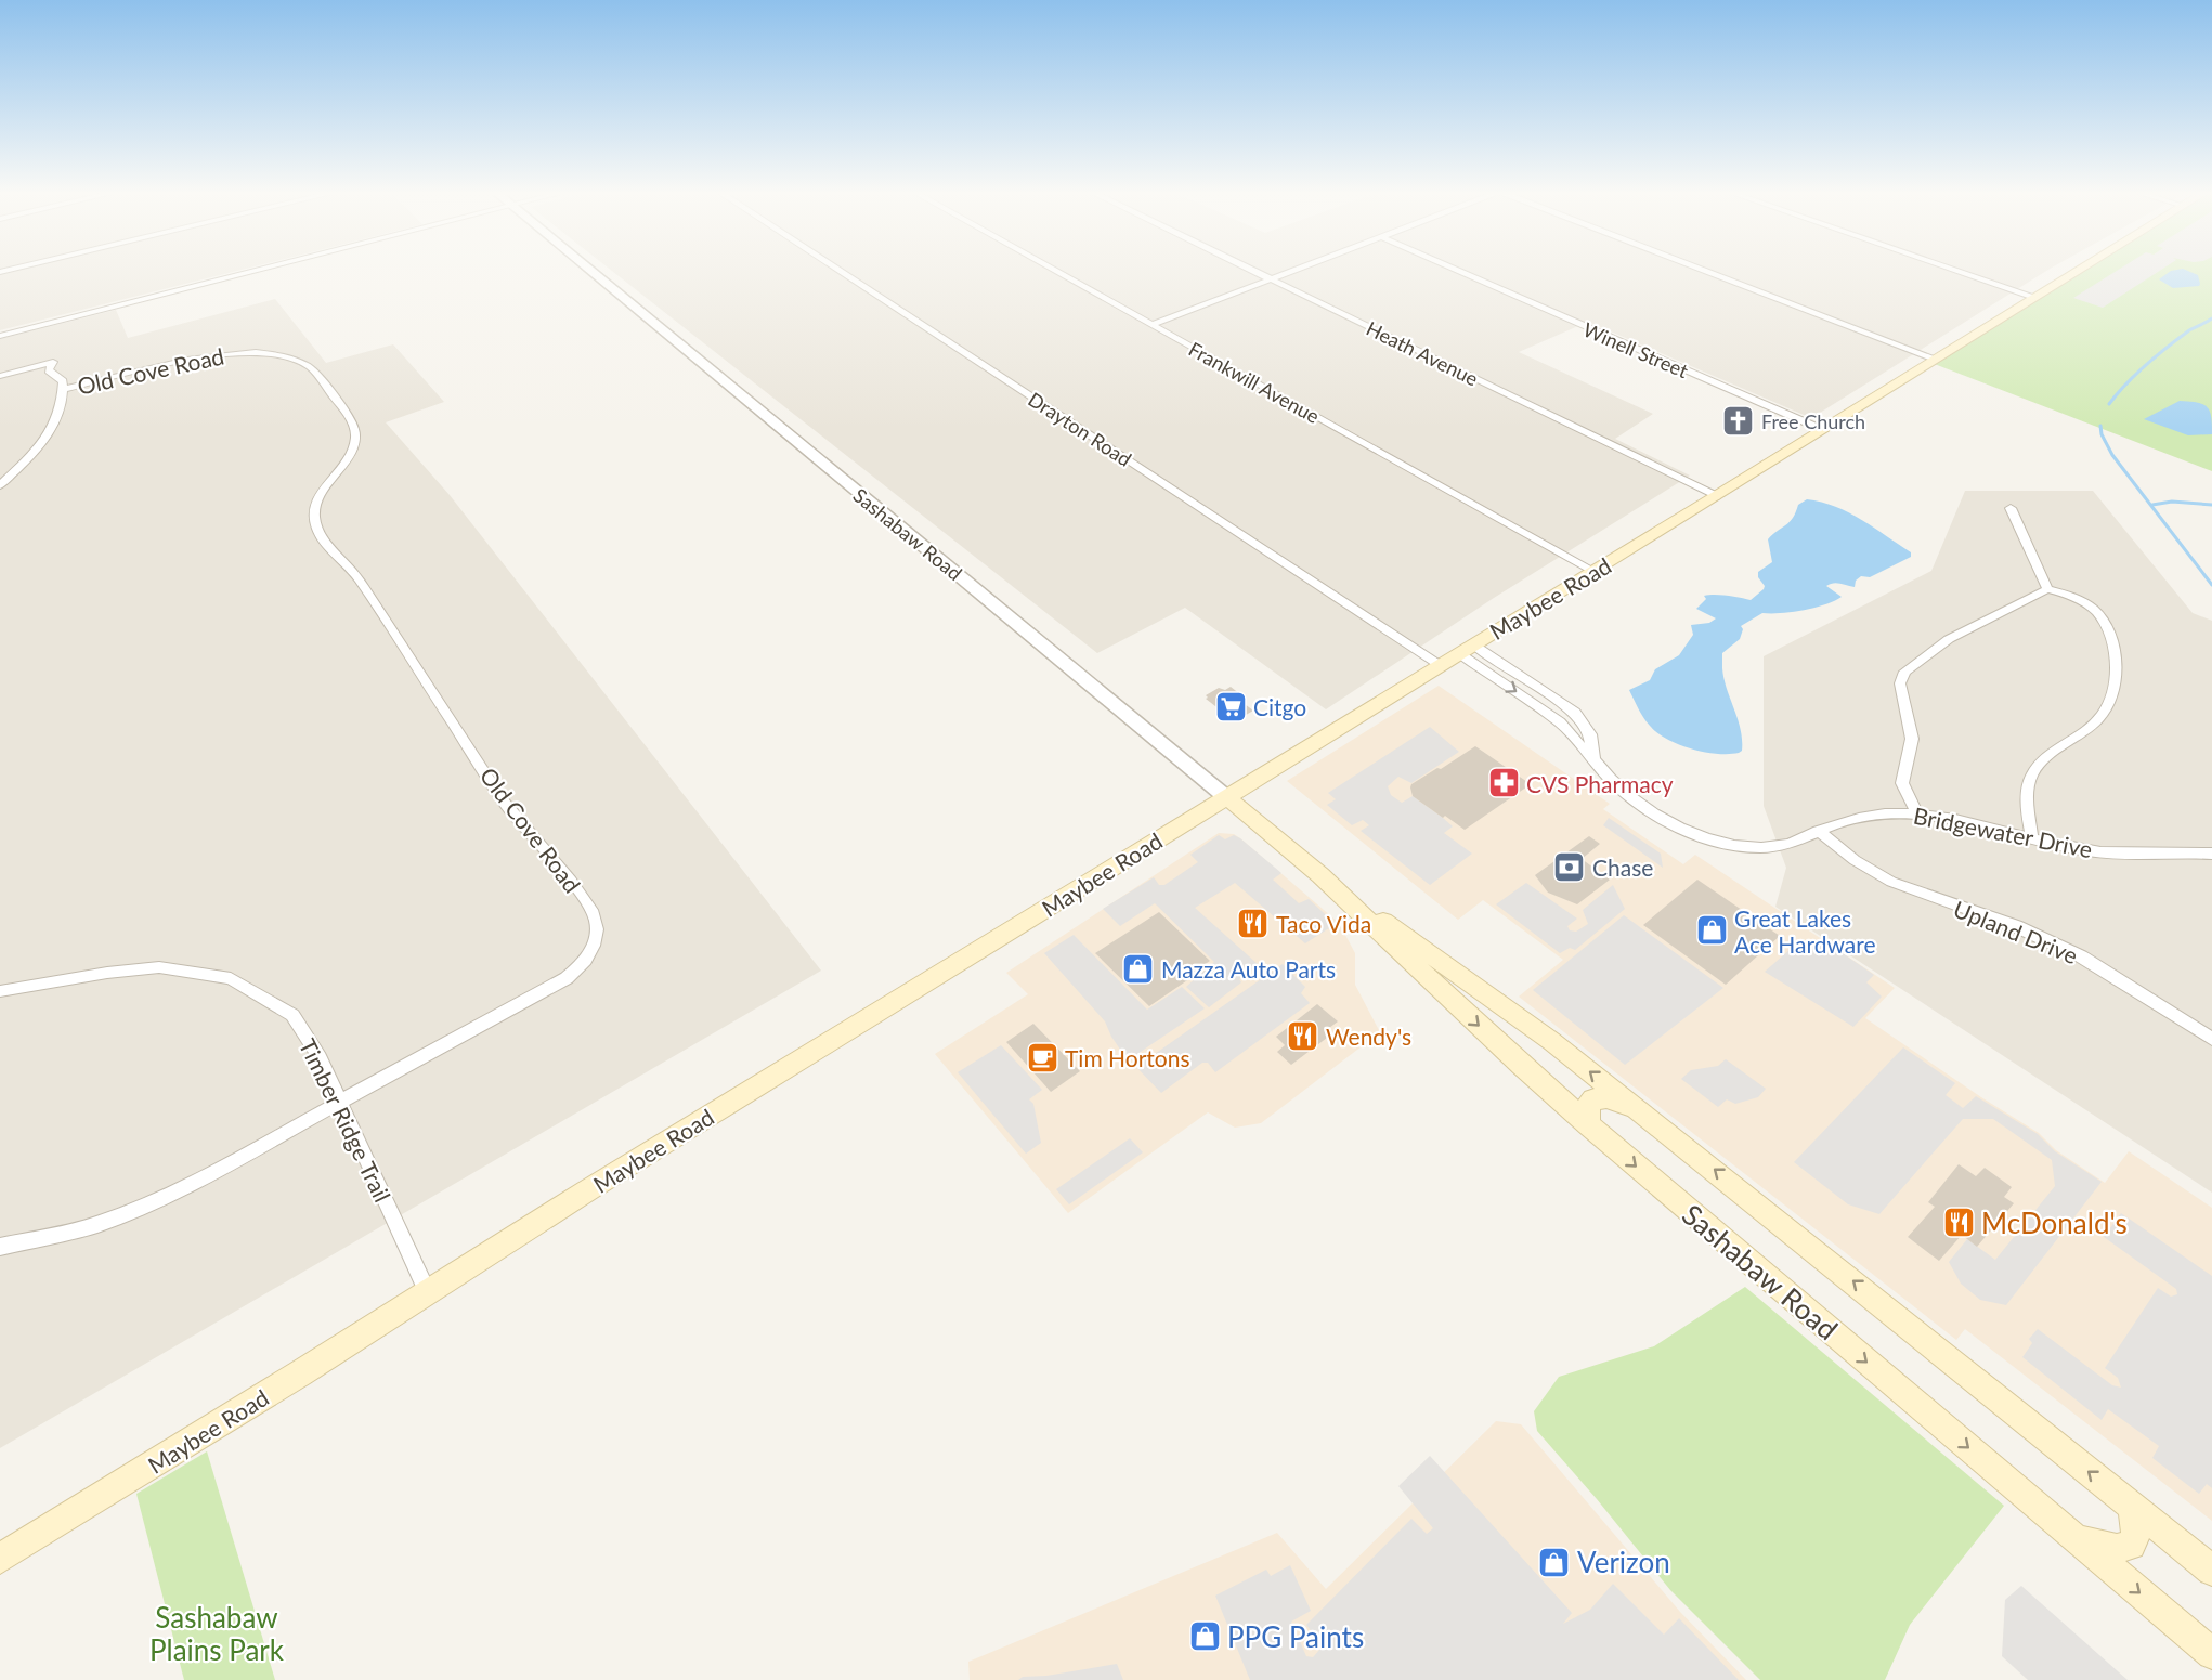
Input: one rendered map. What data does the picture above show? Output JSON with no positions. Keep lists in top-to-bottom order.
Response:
{
  "streets": {
    "main road": ["Sashabaw Road", "Maybee Road"],
    "street": [
      "Winell Street",
      "Heath Avenue",
      "Old Cove Road",
      "Frankwill Avenue",
      "Drayton Road",
      "Bridgewater Drive",
      "Upland Drive",
      "Timber Ridge Trail"
    ]
  },
  "crossings": [
    ["Winell Street", "Maybee Road"],
    ["Heath Avenue", "Maybee Road"],
    ["Old Cove Road", "Timber Ridge Trail"],
    ["Frankwill Avenue", "Maybee Road"],
    ["Drayton Road", "Maybee Road"],
    ["Sashabaw Road", "Maybee Road"],
    ["Maybee Road", "Bridgewater Drive"],
    ["Maybee Road", "Timber Ridge Trail"],
    ["Bridgewater Drive", "Upland Drive"]
  ],
  "parks": ["Sashabaw Plains Park"],
  "places": {
    "church": ["Free Church"],
    "supermarket": ["Citgo"],
    "pharmacy": ["CVS Pharmacy"],
    "bank": ["Chase"],
    "restaurant": ["Taco Vida", "Wendy's", "McDonald's"],
    "shop": [
      "Great Lakes Ace Hardware",
      "Mazza Auto Parts",
      "Verizon",
      "PPG Paints"
    ],
    "cafe": ["Tim Hortons"]
  }
}
